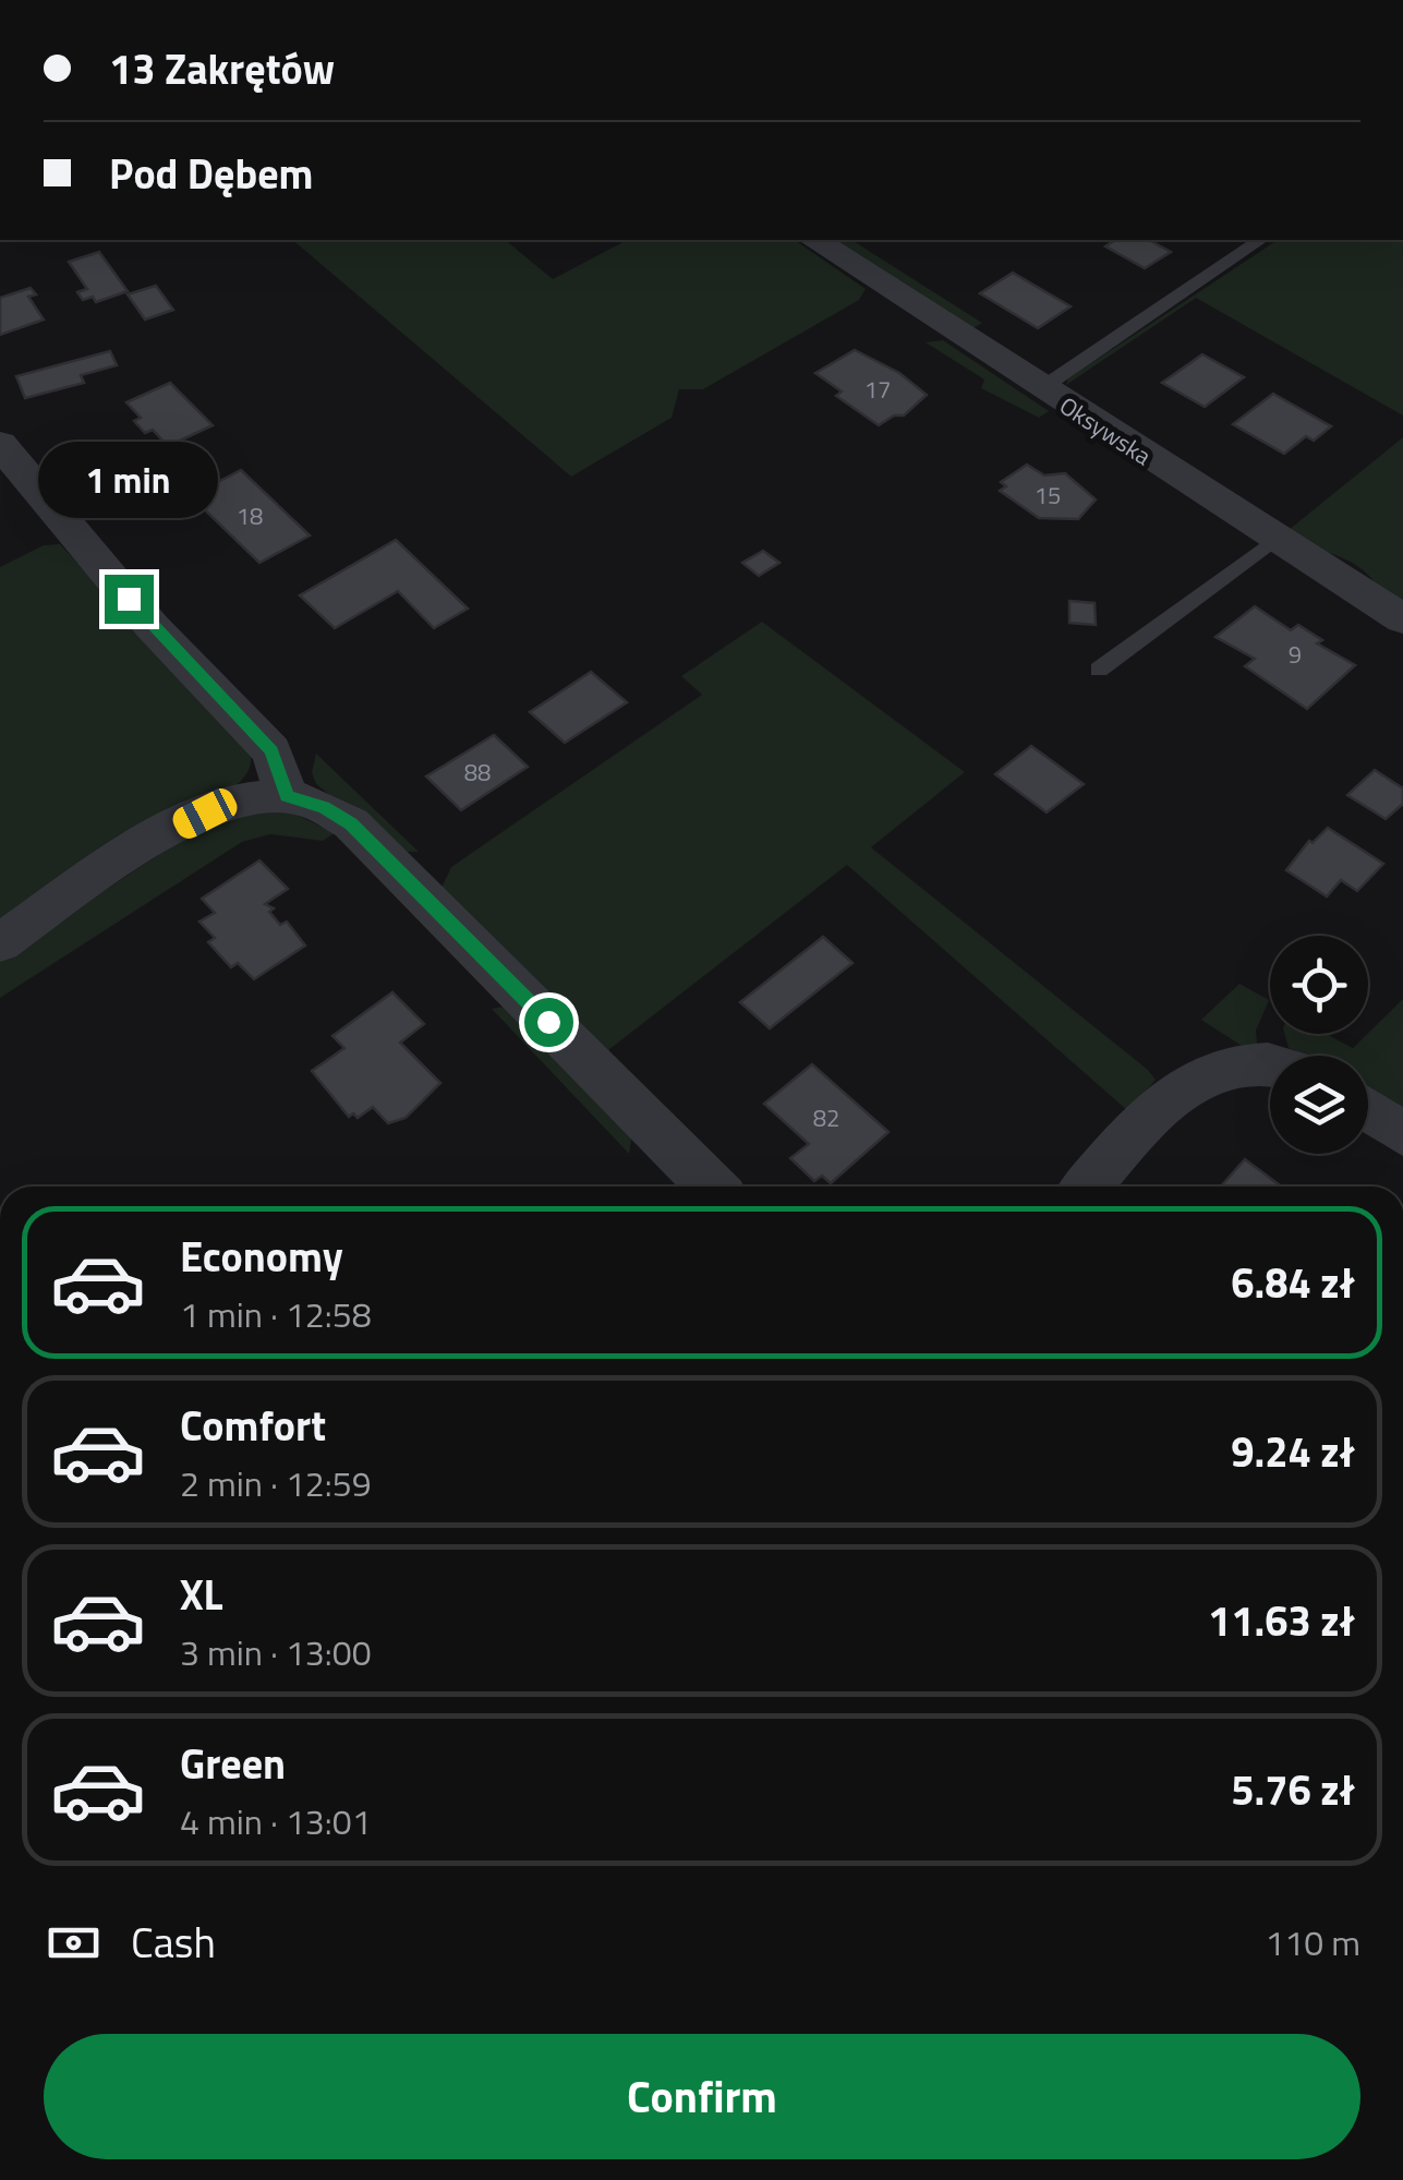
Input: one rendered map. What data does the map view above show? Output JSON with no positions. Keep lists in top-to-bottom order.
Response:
{
  "streets": {
    "street": ["Oksywska"]
  },
  "house_numbers": [
    "17",
    "15",
    "18",
    "9",
    "88",
    "82"
  ],
  "page": {
    "banner": ["13 Zakrętów", "Pod Dębem"],
    "bubble": "1 min",
    "list": [
      {
        "name": "Economy",
        "note": "1 min · 12:58",
        "value": "6.84 zł"
      },
      {
        "name": "Comfort",
        "note": "2 min · 12:59",
        "value": "9.24 zł"
      },
      {
        "name": "XL",
        "note": "3 min · 13:00",
        "value": "11.63 zł"
      },
      {
        "name": "Green",
        "note": "4 min · 13:01",
        "value": "5.76 zł"
      }
    ],
    "pay": ["Cash", "110 m"],
    "buttons": "Confirm"
  }
}
